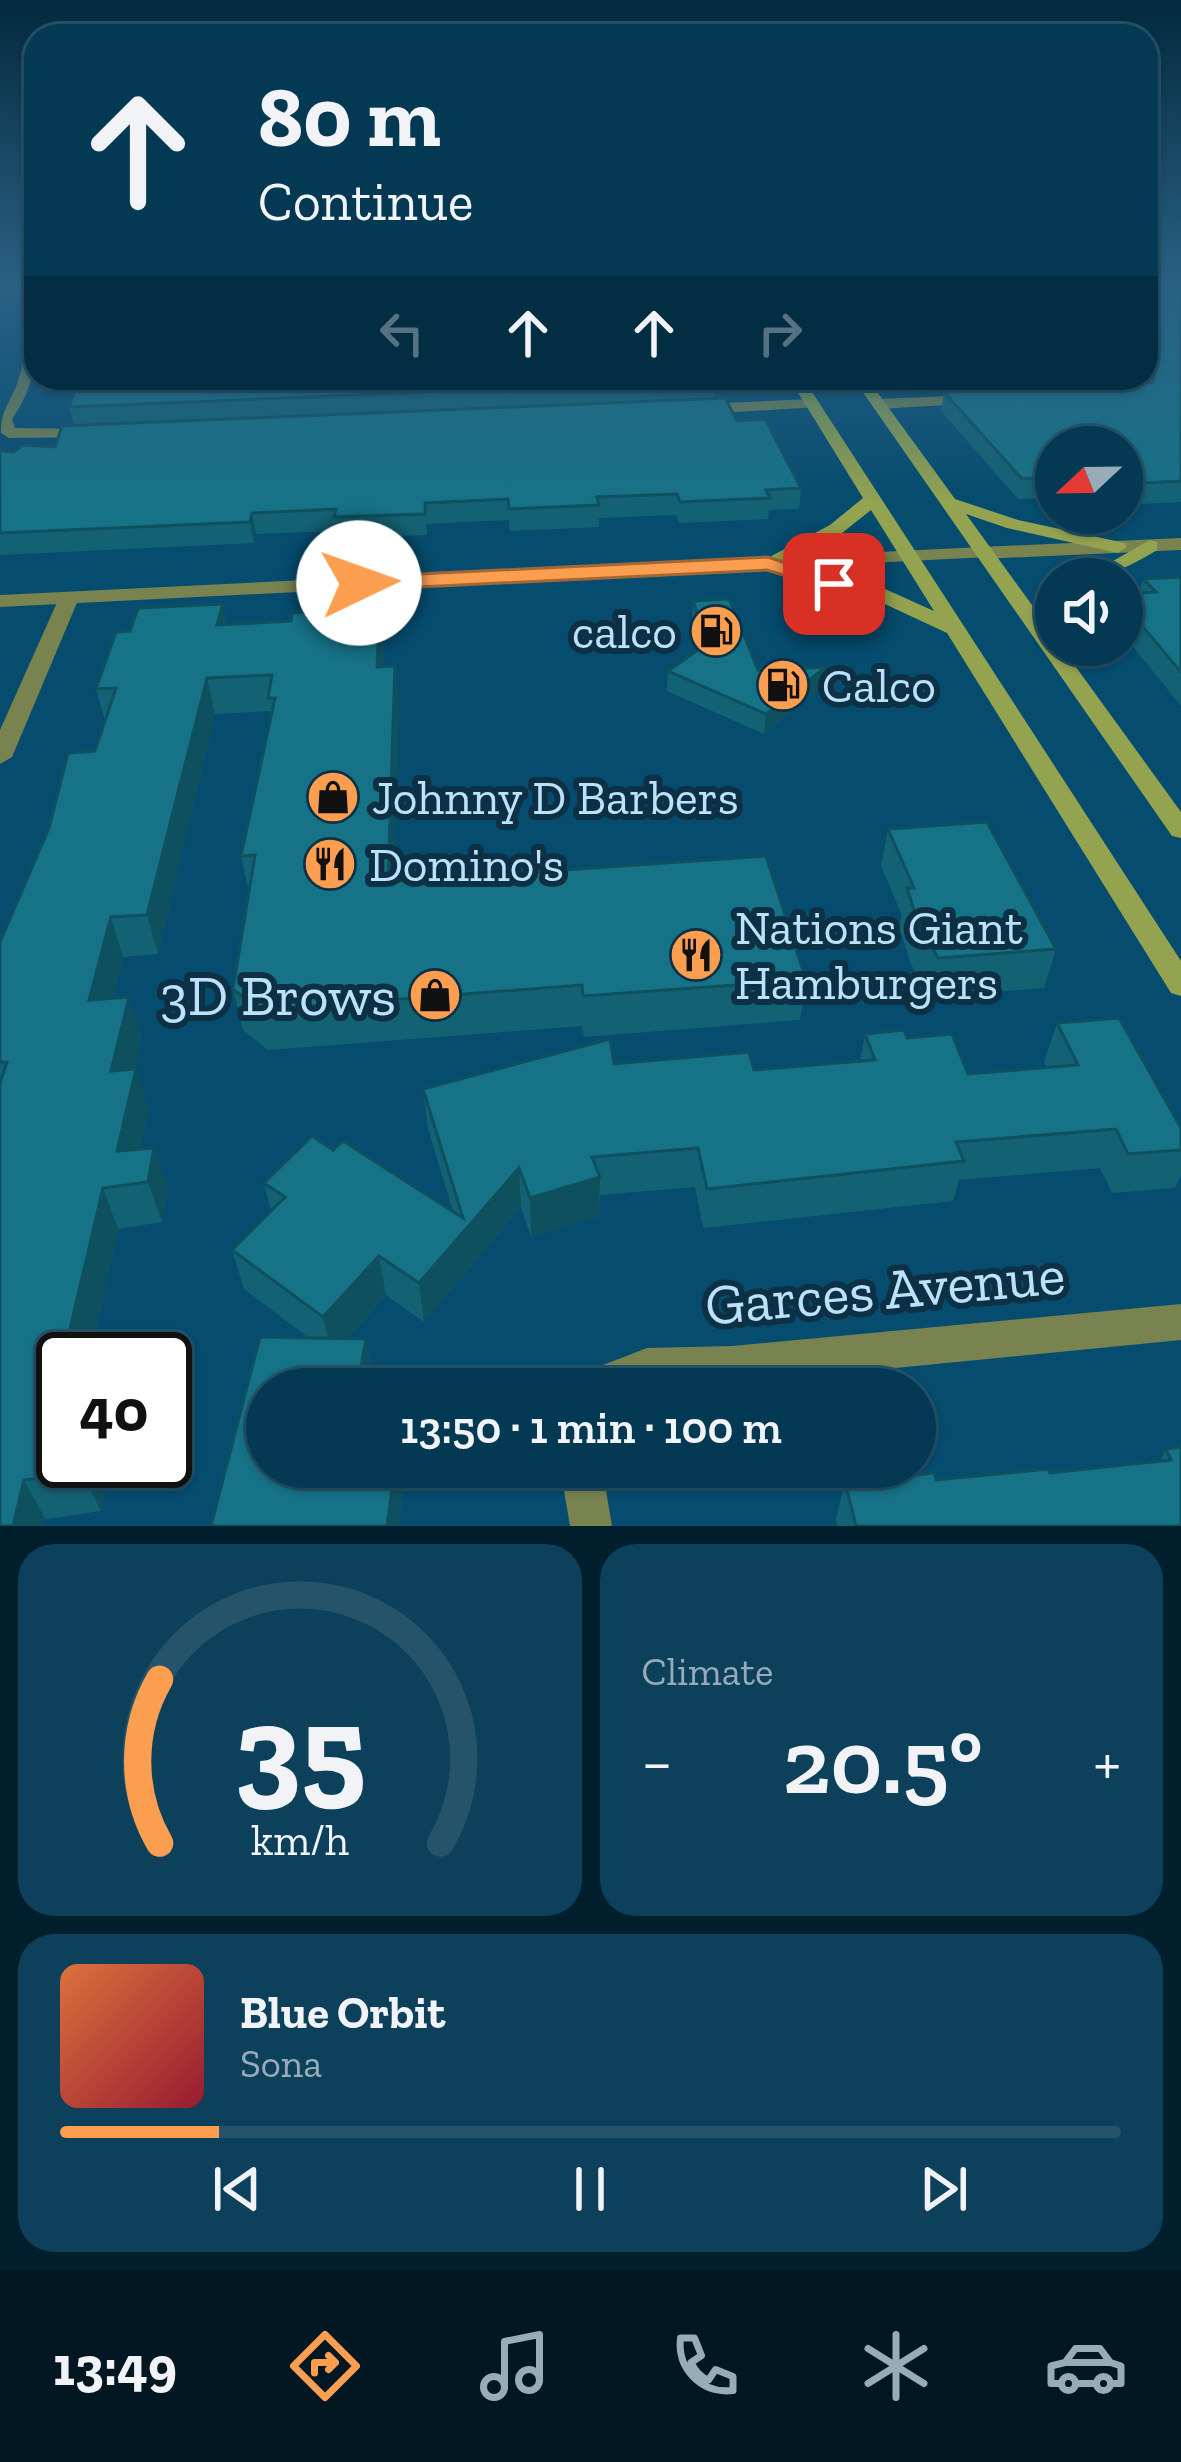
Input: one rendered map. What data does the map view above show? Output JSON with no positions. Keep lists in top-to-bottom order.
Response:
{
  "streets": {
    "street": ["Garces Avenue"]
  },
  "places": {
    "fuel station": ["calco", "Calco"],
    "shop": ["Johnny D Barbers", "3D Brows"],
    "restaurant": ["Domino's", "Nations Giant Hamburgers"]
  },
  "north": "left",
  "page": {
    "turn": ["80 m", "Continue"],
    "limit": "40",
    "trip": "13:50 · 1 min · 100 m",
    "tile": "Climate",
    "heat": ["−", "20.5°", "+"],
    "song": ["Blue Orbit", "Sona"],
    "tabs": "13:49",
    "gauge": ["35", "km/h"]
  }
}
